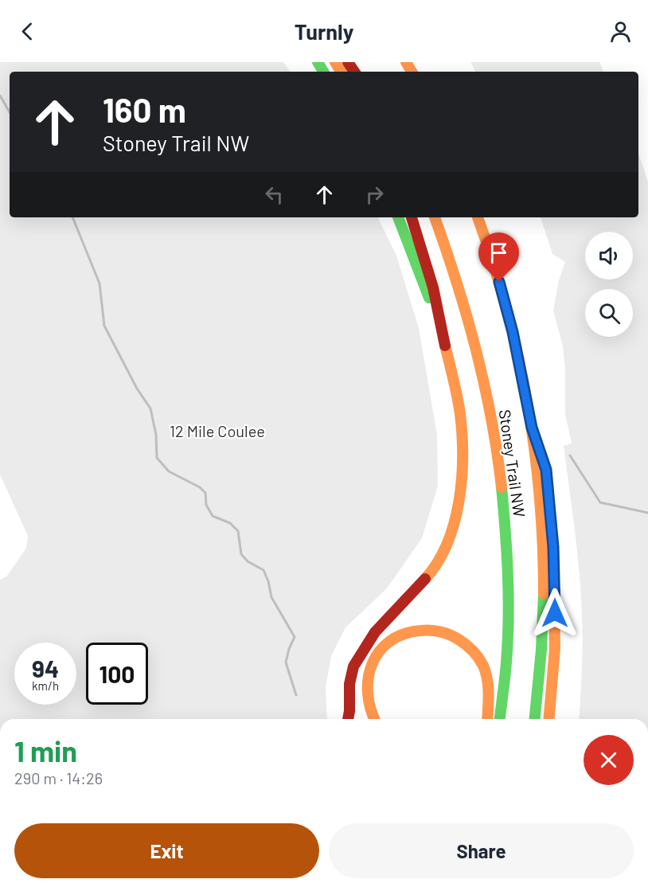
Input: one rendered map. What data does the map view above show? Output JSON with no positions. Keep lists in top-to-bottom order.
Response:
{
  "streets": {
    "main road": ["Stoney Trail NW"]
  },
  "parks": ["12 Mile Coulee"],
  "page": {
    "header": "Turnly",
    "turn": ["160 m", "Stoney Trail NW"],
    "speed": "94 km/h",
    "limit": "100",
    "heading": ["1 min", "290 m · 14:26"],
    "buttons": ["Exit", "Share"]
  }
}
